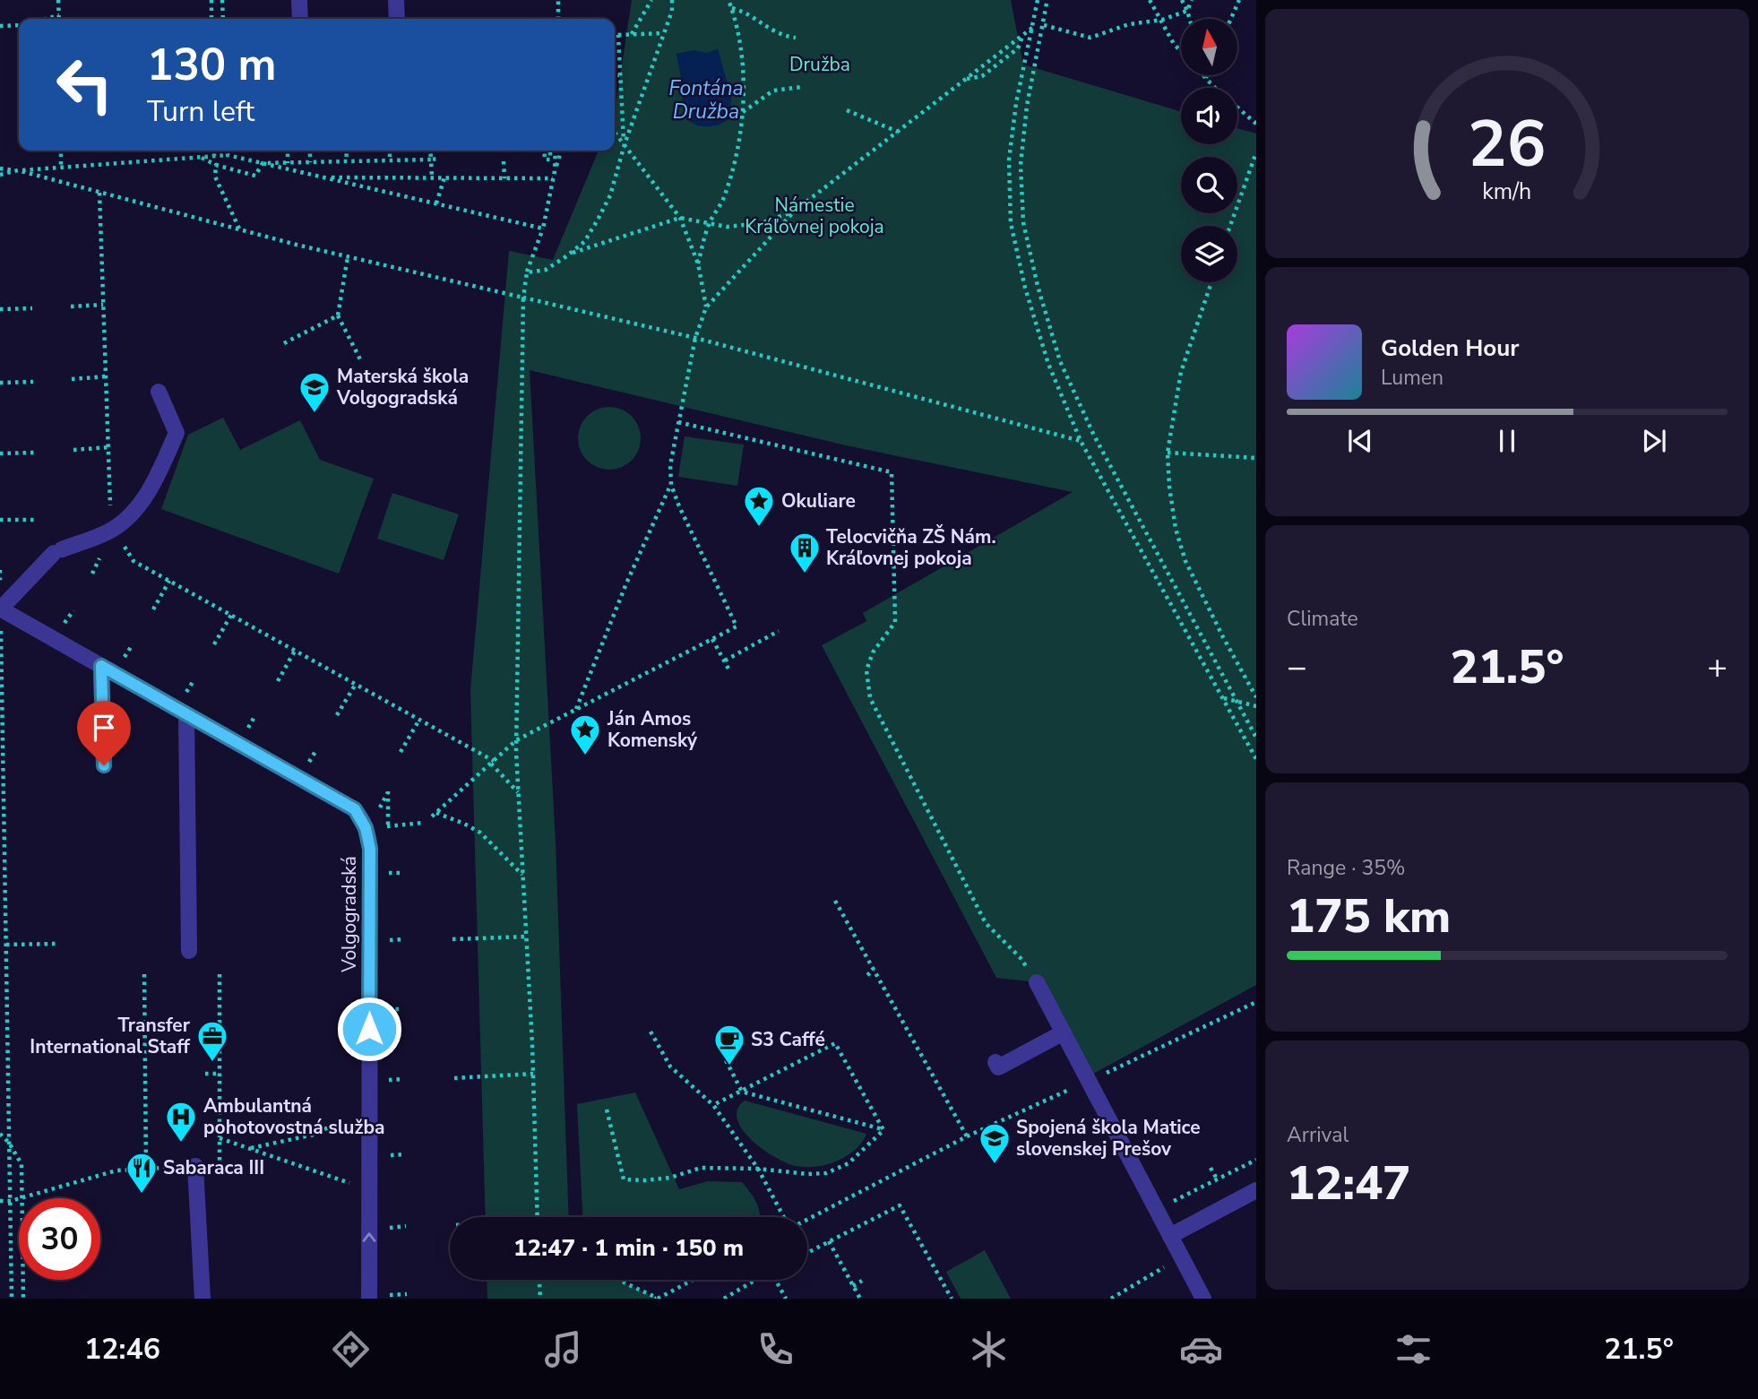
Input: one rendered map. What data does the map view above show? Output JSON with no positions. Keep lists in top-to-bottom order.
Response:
{
  "streets": {
    "street": ["Volgogradská"]
  },
  "water": ["Fontána Družba"],
  "parks": ["Družba", "Námestie Kráľovnej pokoja"],
  "places": {
    "school or university": ["Materská škola Volgogradská", "Spojená škola Matice slovenskej Prešov"],
    "place": ["Okuliare", "Ján Amos Komenský"],
    "building": ["Telocvičňa ZŠ Nám. Kráľovnej pokoja"],
    "office": ["Transfer International Staff"],
    "cafe": ["S3 Caffé"],
    "hospital": ["Ambulantná pohotovostná služba"],
    "restaurant": ["Sabaraca III"]
  },
  "north": "top",
  "page": {
    "turn": ["130 m", "Turn left"],
    "song": ["Golden Hour", "Lumen"],
    "tile": [
      "Climate",
      ["Range · 35%", "175 km"],
      ["Arrival", "12:47"]
    ],
    "heat": ["−", "21.5°", "+"],
    "limit": "30",
    "trip": "12:47 · 1 min · 150 m",
    "tabs": ["12:46", "21.5°"],
    "gauge": ["26", "km/h"]
  }
}
